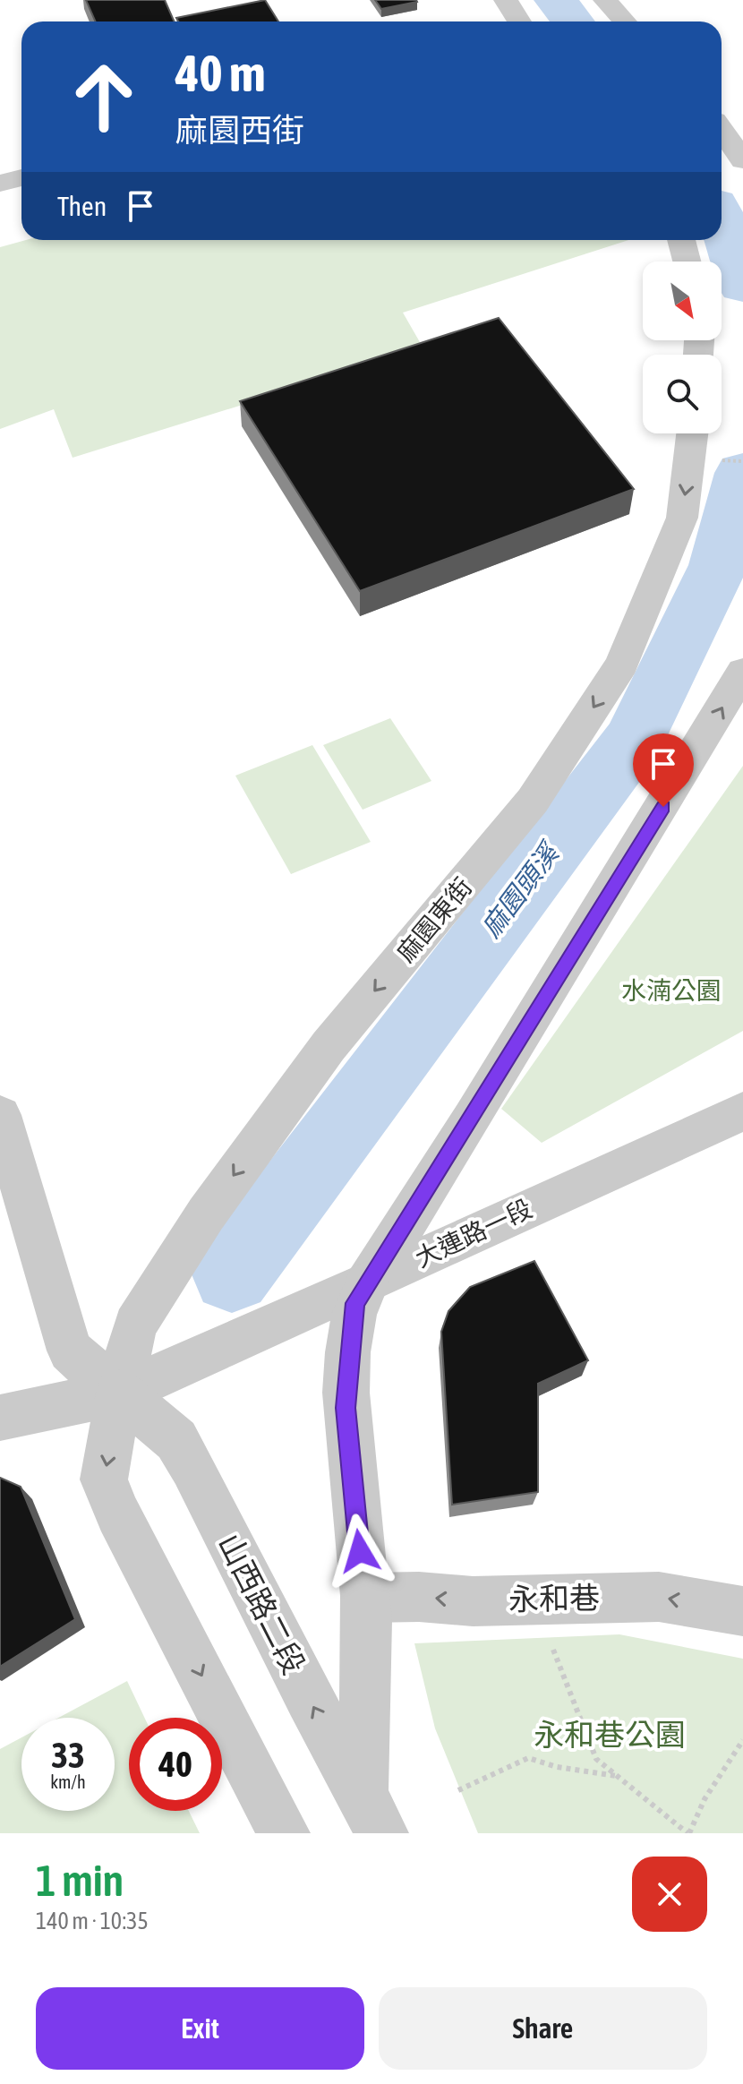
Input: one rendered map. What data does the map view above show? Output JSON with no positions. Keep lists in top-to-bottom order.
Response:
{
  "streets": {
    "street": [
      "麻園東街",
      "大連路一段",
      "永和巷",
      "山西路二段"
    ]
  },
  "crossings": [
    ["麻園東街", "大連路一段"],
    ["麻園東街", "山西路二段"],
    ["大連路一段", "山西路二段"]
  ],
  "one_way": ["永和巷"],
  "water": ["麻園頭溪"],
  "parks": ["水湳公園", "永和巷公園"],
  "north": "bottom right",
  "page": {
    "turn": ["40 m", "麻園西街"],
    "then": "Then",
    "speed": "33 km/h",
    "limit": "40",
    "heading": ["1 min", "140 m · 10:35"],
    "buttons": ["Exit", "Share"]
  }
}
